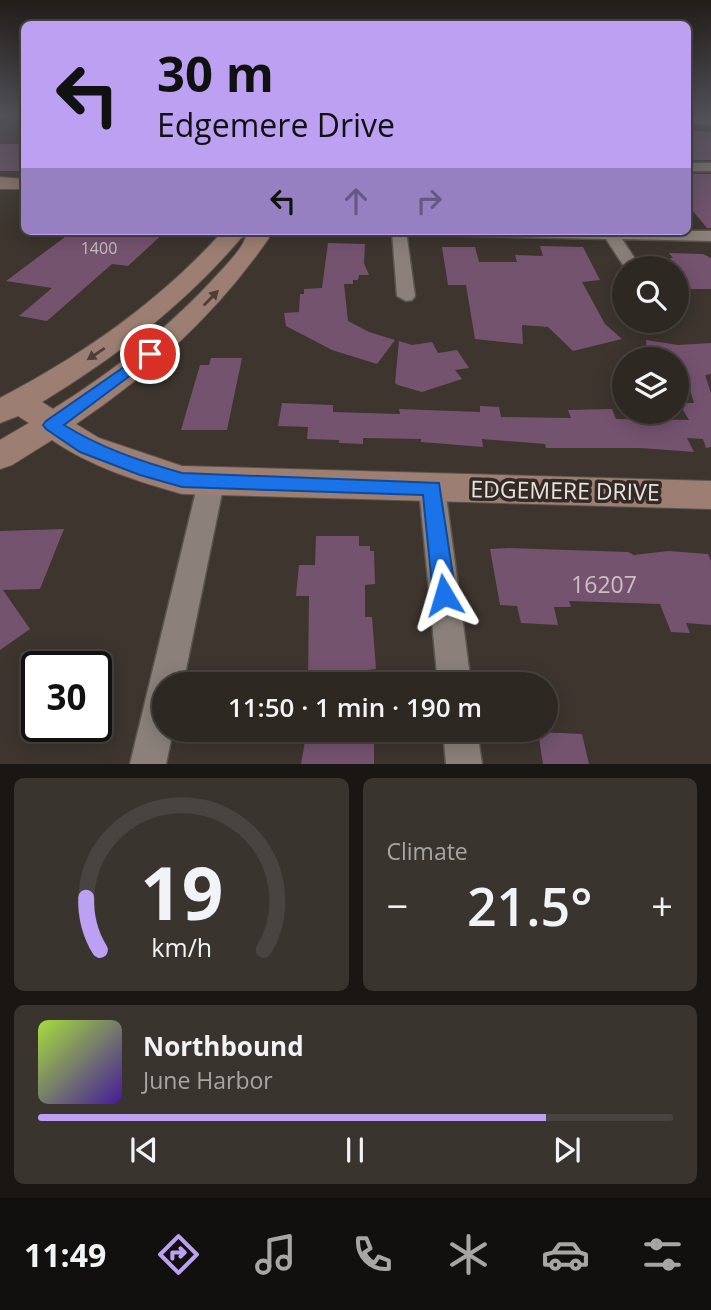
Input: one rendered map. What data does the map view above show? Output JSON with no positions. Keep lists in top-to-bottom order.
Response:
{
  "streets": {
    "main road": ["EDGEMERE DRIVE"]
  },
  "house_numbers": ["1400", "16207"],
  "page": {
    "turn": ["30 m", "Edgemere Drive"],
    "limit": "30",
    "trip": "11:50 · 1 min · 190 m",
    "tile": "Climate",
    "heat": ["−", "21.5°", "+"],
    "song": ["Northbound", "June Harbor"],
    "tabs": "11:49",
    "gauge": ["19", "km/h"]
  }
}
